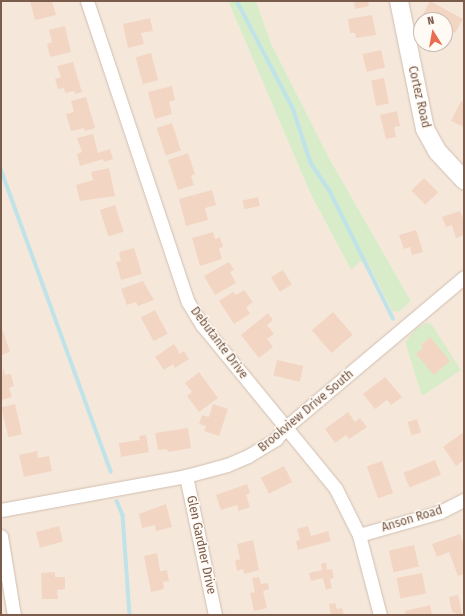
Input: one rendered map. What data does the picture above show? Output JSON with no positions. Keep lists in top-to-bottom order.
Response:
{
  "streets": {
    "street": [
      "Cortez Road",
      "Debutante Drive",
      "Brookview Drive South",
      "Anson Road",
      "Glen Gardner Drive"
    ]
  },
  "crossings": [
    ["Debutante Drive", "Brookview Drive South"],
    ["Debutante Drive", "Anson Road"],
    ["Brookview Drive South", "Glen Gardner Drive"]
  ],
  "north": "top"
}
